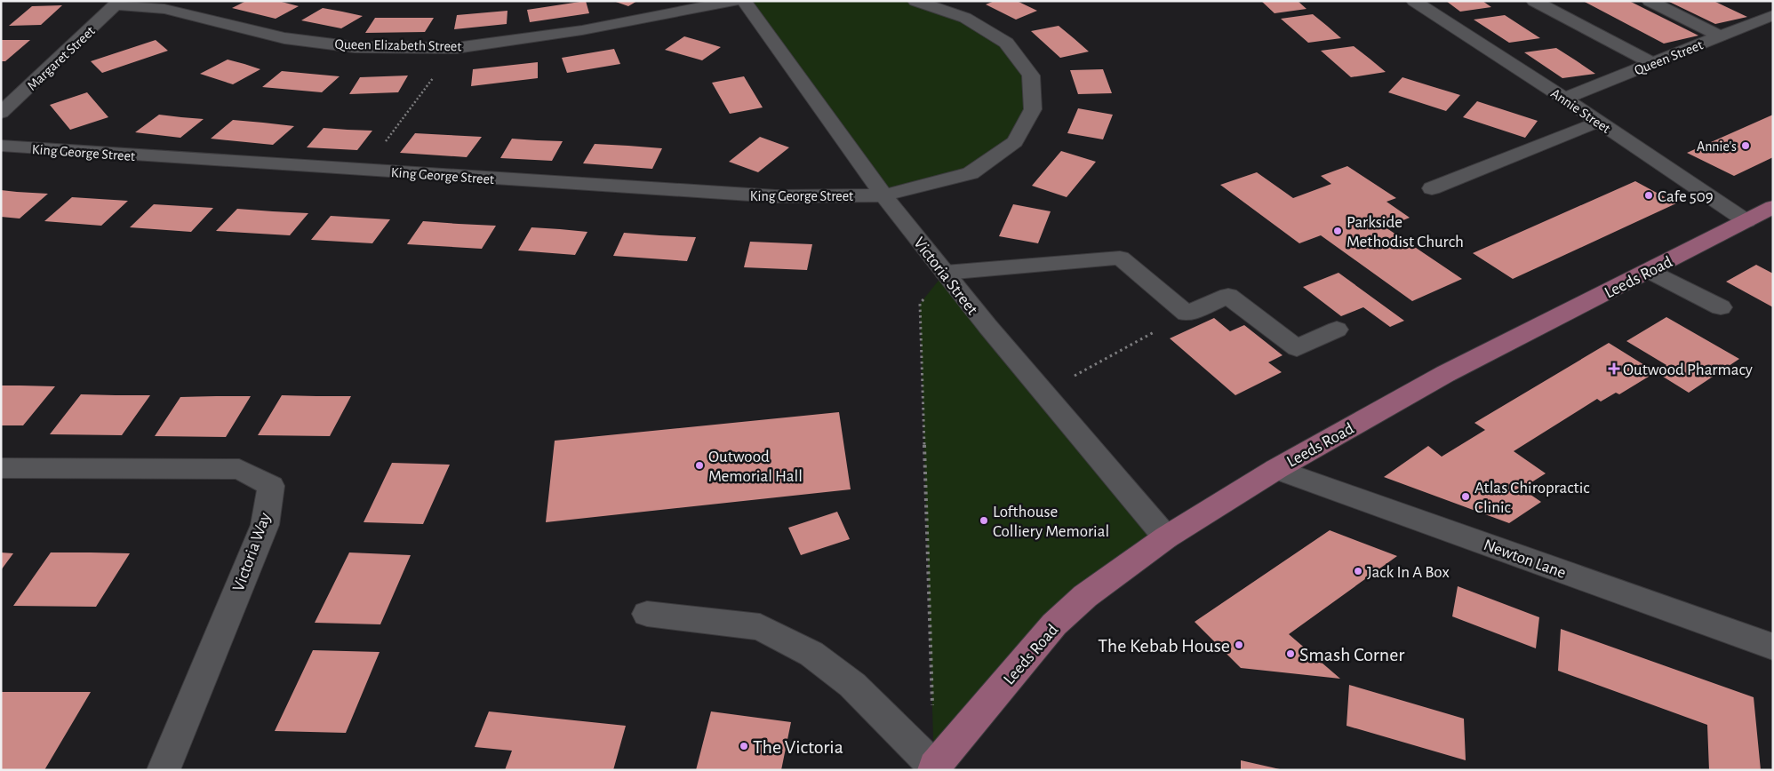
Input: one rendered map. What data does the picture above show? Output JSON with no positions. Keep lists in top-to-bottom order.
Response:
{
  "streets": {
    "main road": ["Leeds Road"],
    "street": [
      "Queen Elizabeth Street",
      "Queen Street",
      "Margaret Street",
      "Annie Street",
      "King George Street",
      "Victoria Street",
      "Victoria Way",
      "Newton Lane"
    ]
  },
  "crossings": [
    ["Queen Elizabeth Street", "Margaret Street"],
    ["Queen Street", "Annie Street"],
    ["Annie Street", "Leeds Road"],
    ["King George Street", "Victoria Street"],
    ["Victoria Street", "Leeds Road"],
    ["Leeds Road", "Newton Lane"]
  ],
  "places": {
    "other": [
      "Annie's",
      "Cafe 509",
      "Parkside Methodist Church",
      "Outwood Memorial Hall",
      "Atlas Chiropractic Clinic",
      "Lofthouse Colliery Memorial",
      "Jack In A Box",
      "The Kebab House",
      "Smash Corner",
      "The Victoria"
    ],
    "health": ["Outwood Pharmacy"]
  }
}
